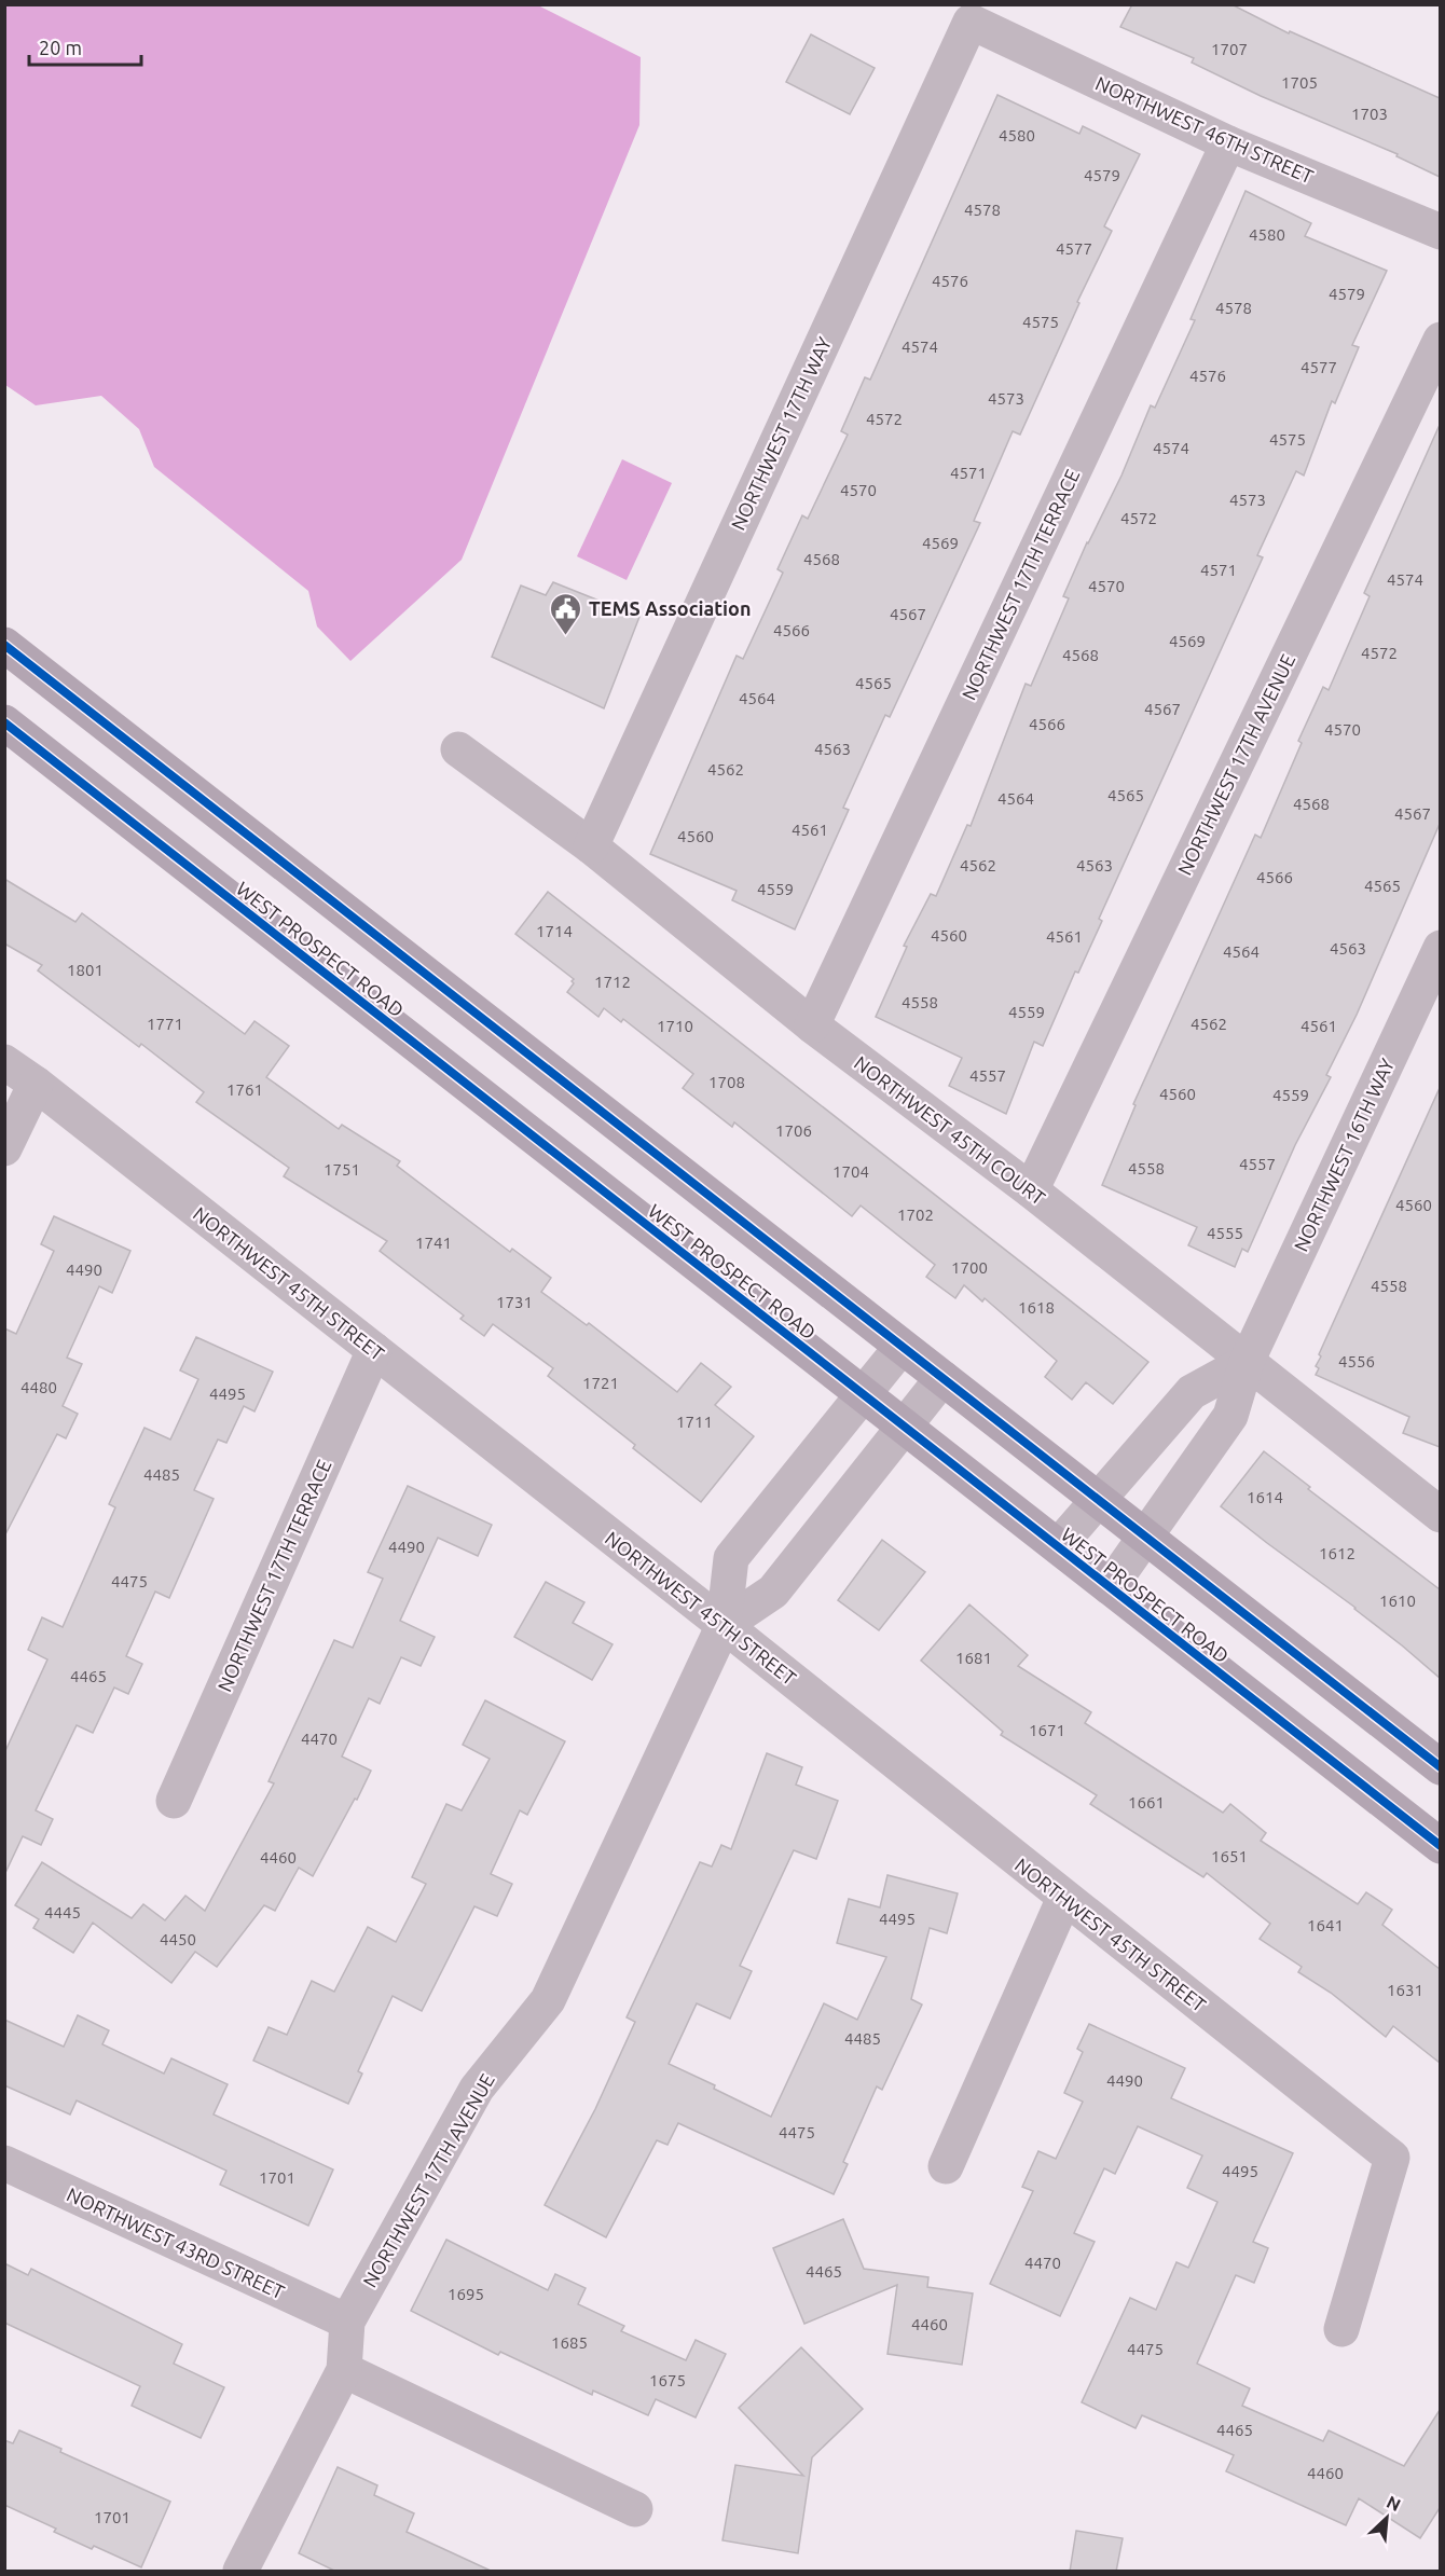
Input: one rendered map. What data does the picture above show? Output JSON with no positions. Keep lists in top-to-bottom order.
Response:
{
  "streets": {
    "main road": ["WEST PROSPECT ROAD"],
    "street": [
      "NORTHWEST 46TH STREET",
      "NORTHWEST 17TH WAY",
      "NORTHWEST 17TH TERRACE",
      "NORTHWEST 17TH AVENUE",
      "NORTHWEST 45TH COURT",
      "NORTHWEST 16TH WAY",
      "NORTHWEST 45TH STREET",
      "NORTHWEST 43RD STREET"
    ]
  },
  "crossings": [
    ["NORTHWEST 46TH STREET", "NORTHWEST 17TH WAY"],
    ["NORTHWEST 46TH STREET", "NORTHWEST 17TH TERRACE"],
    ["NORTHWEST 17TH WAY", "NORTHWEST 45TH COURT"],
    ["NORTHWEST 17TH TERRACE", "NORTHWEST 45TH COURT"],
    ["NORTHWEST 17TH TERRACE", "NORTHWEST 45TH STREET"],
    ["NORTHWEST 17TH AVENUE", "WEST PROSPECT ROAD"],
    ["NORTHWEST 17TH AVENUE", "NORTHWEST 45TH COURT"],
    ["NORTHWEST 17TH AVENUE", "NORTHWEST 45TH STREET"],
    ["NORTHWEST 17TH AVENUE", "NORTHWEST 43RD STREET"],
    ["WEST PROSPECT ROAD", "NORTHWEST 16TH WAY"],
    ["NORTHWEST 45TH COURT", "NORTHWEST 16TH WAY"]
  ],
  "places": {
    "public building": ["TEMS Association"]
  },
  "house_numbers": [
    "1707",
    "1705",
    "1703",
    "4580",
    "4579",
    "4578",
    "4580",
    "4577",
    "4576",
    "4579",
    "4578",
    "4575",
    "4574",
    "4577",
    "4576",
    "4573",
    "4572",
    "4575",
    "4574",
    "4571",
    "4570",
    "4573",
    "4572",
    "4569",
    "4568",
    "4571",
    "4574",
    "4570",
    "4567",
    "4566",
    "4569",
    "4572",
    "4568",
    "4565",
    "4564",
    "4567",
    "4566",
    "4570",
    "4563",
    "4562",
    "4565",
    "4564",
    "4568",
    "4567",
    "4561",
    "4560",
    "4562",
    "4563",
    "4566",
    "4565",
    "4559",
    "1714",
    "4560",
    "4561",
    "4563",
    "4564",
    "1801",
    "1712",
    "4558",
    "4559",
    "1771",
    "4562",
    "1710",
    "4561",
    "4557",
    "1708",
    "1761",
    "4560",
    "4559",
    "1706",
    "4557",
    "4558",
    "1751",
    "1704",
    "4560",
    "1702",
    "4555",
    "1741",
    "1700",
    "4490",
    "4558",
    "1731",
    "1618",
    "4556",
    "1721",
    "4480",
    "4495",
    "1711",
    "4485",
    "1614",
    "4490",
    "1612",
    "4475",
    "1610",
    "1681",
    "4465",
    "1671",
    "4470",
    "1661",
    "1651",
    "4460",
    "4445",
    "4495",
    "1641",
    "4450",
    "1631",
    "4485",
    "4490",
    "4475",
    "4495",
    "1701",
    "4470",
    "4465",
    "1695",
    "4460",
    "1685",
    "4475",
    "1675",
    "4465",
    "4460",
    "1701"
  ],
  "scale_bar": "20 m",
  "north": "top right"
}
